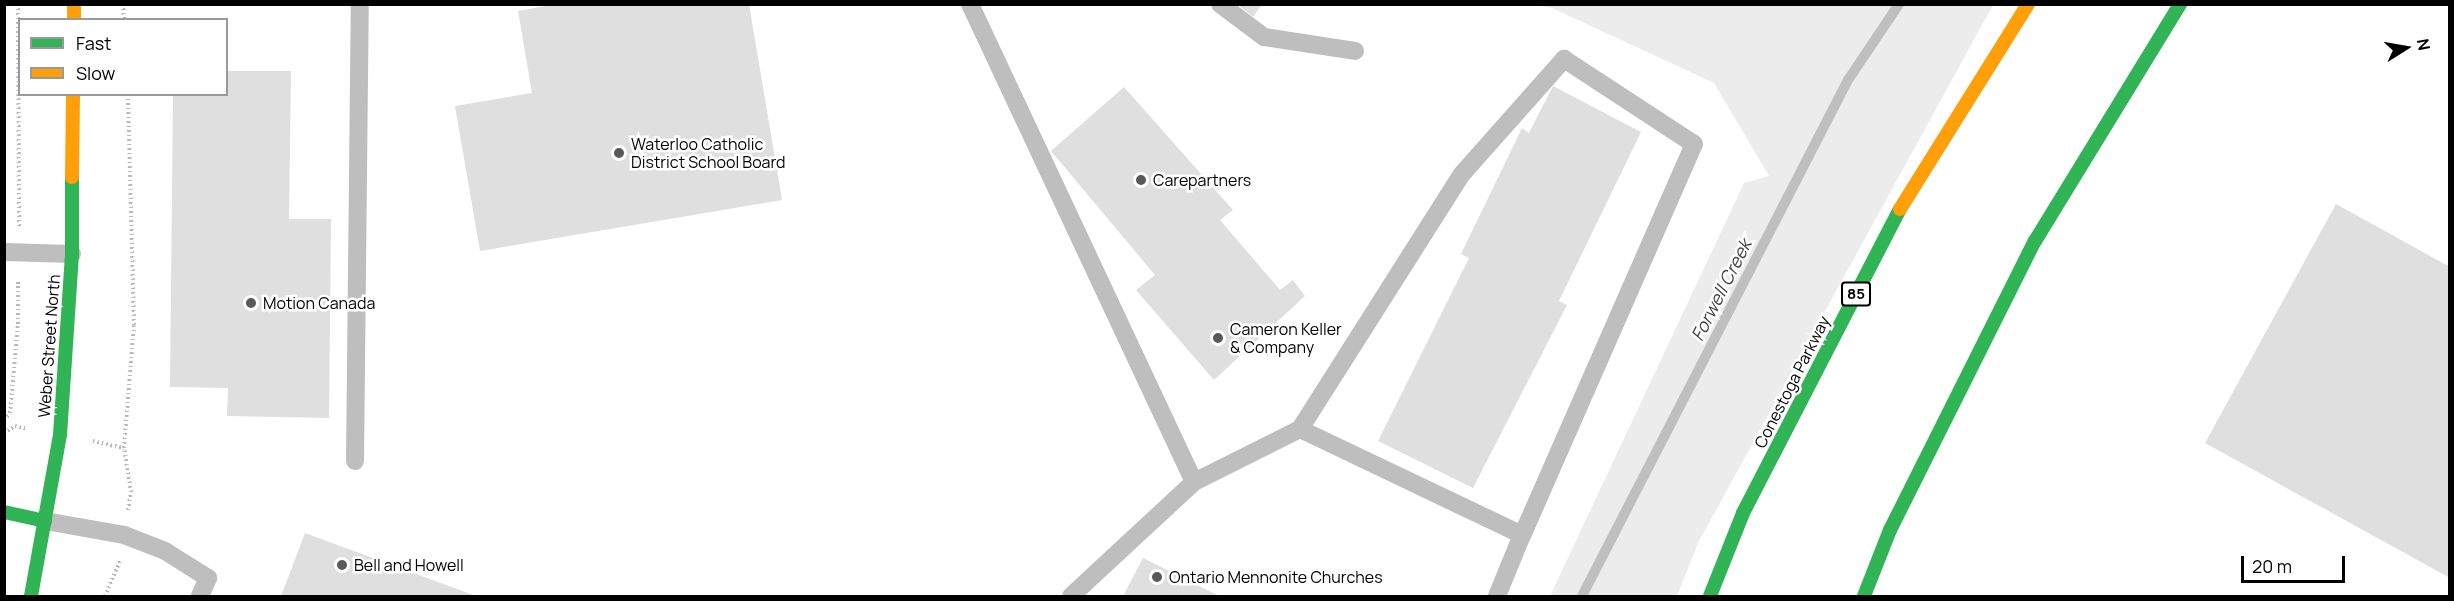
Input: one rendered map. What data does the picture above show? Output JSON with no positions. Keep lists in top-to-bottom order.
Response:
{
  "streets": {
    "main road": ["85", "Weber Street North", "Conestoga Parkway"]
  },
  "water": ["Forwell Creek"],
  "places": [
    "Waterloo Catholic District School Board",
    "Carepartners",
    "Motion Canada",
    "Cameron Keller & Company",
    "Bell and Howell",
    "Ontario Mennonite Churches"
  ],
  "legend": ["Fast", "Slow"],
  "scale_bar": "20 m",
  "north": "right"
}
